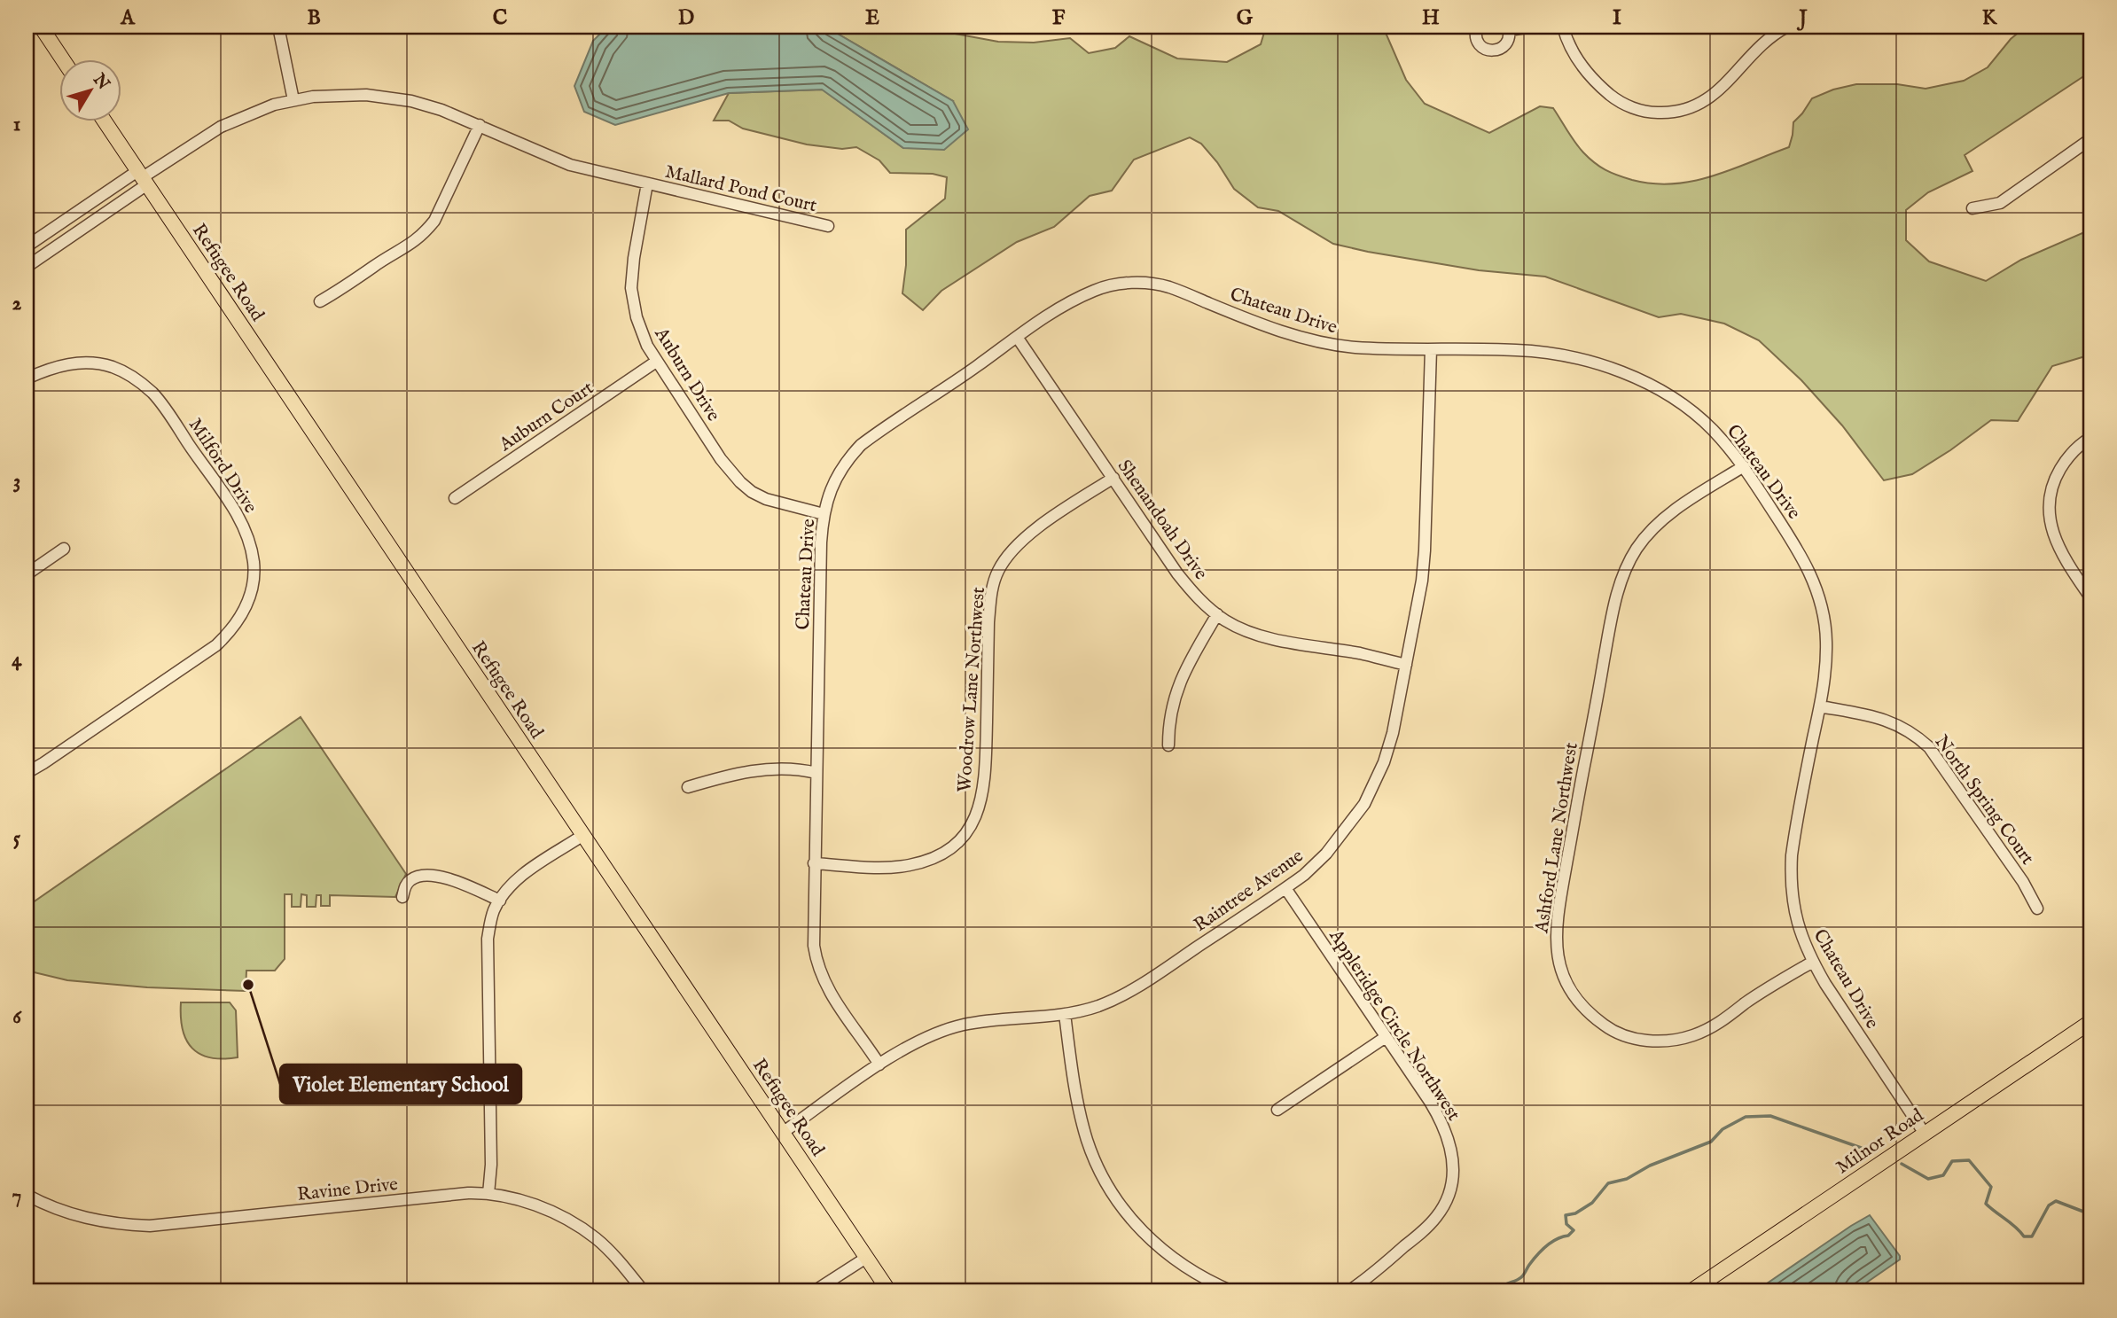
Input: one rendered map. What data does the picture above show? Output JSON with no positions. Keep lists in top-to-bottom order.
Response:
{
  "streets": {
    "main road": ["Refugee Road", "Milnor Road"],
    "street": [
      "Mallard Pond Court",
      "Chateau Drive",
      "Auburn Drive",
      "Auburn Court",
      "Milford Drive",
      "Shenandoah Drive",
      "Woodrow Lane Northwest",
      "North Spring Court",
      "Ashford Lane Northwest",
      "Raintree Avenue",
      "Appleridge Circle Northwest",
      "Ravine Drive"
    ]
  },
  "crossings": [
    ["Mallard Pond Court", "Refugee Road"],
    ["Mallard Pond Court", "Auburn Drive"],
    ["Refugee Road", "Raintree Avenue"],
    ["Chateau Drive", "Auburn Drive"],
    ["Chateau Drive", "Shenandoah Drive"],
    ["Chateau Drive", "Woodrow Lane Northwest"],
    ["Chateau Drive", "North Spring Court"],
    ["Chateau Drive", "Ashford Lane Northwest"],
    ["Chateau Drive", "Raintree Avenue"],
    ["Chateau Drive", "Milnor Road"],
    ["Auburn Drive", "Auburn Court"],
    ["Shenandoah Drive", "Woodrow Lane Northwest"],
    ["Shenandoah Drive", "Raintree Avenue"],
    ["Raintree Avenue", "Appleridge Circle Northwest"]
  ],
  "places": ["Violet Elementary School"],
  "north": "top right",
  "grid": {
    "columns": [
      "A",
      "B",
      "C",
      "D",
      "E",
      "F",
      "G",
      "H",
      "I",
      "J",
      "K"
    ],
    "rows": [
      "1",
      "2",
      "3",
      "4",
      "5",
      "6",
      "7"
    ]
  }
}
